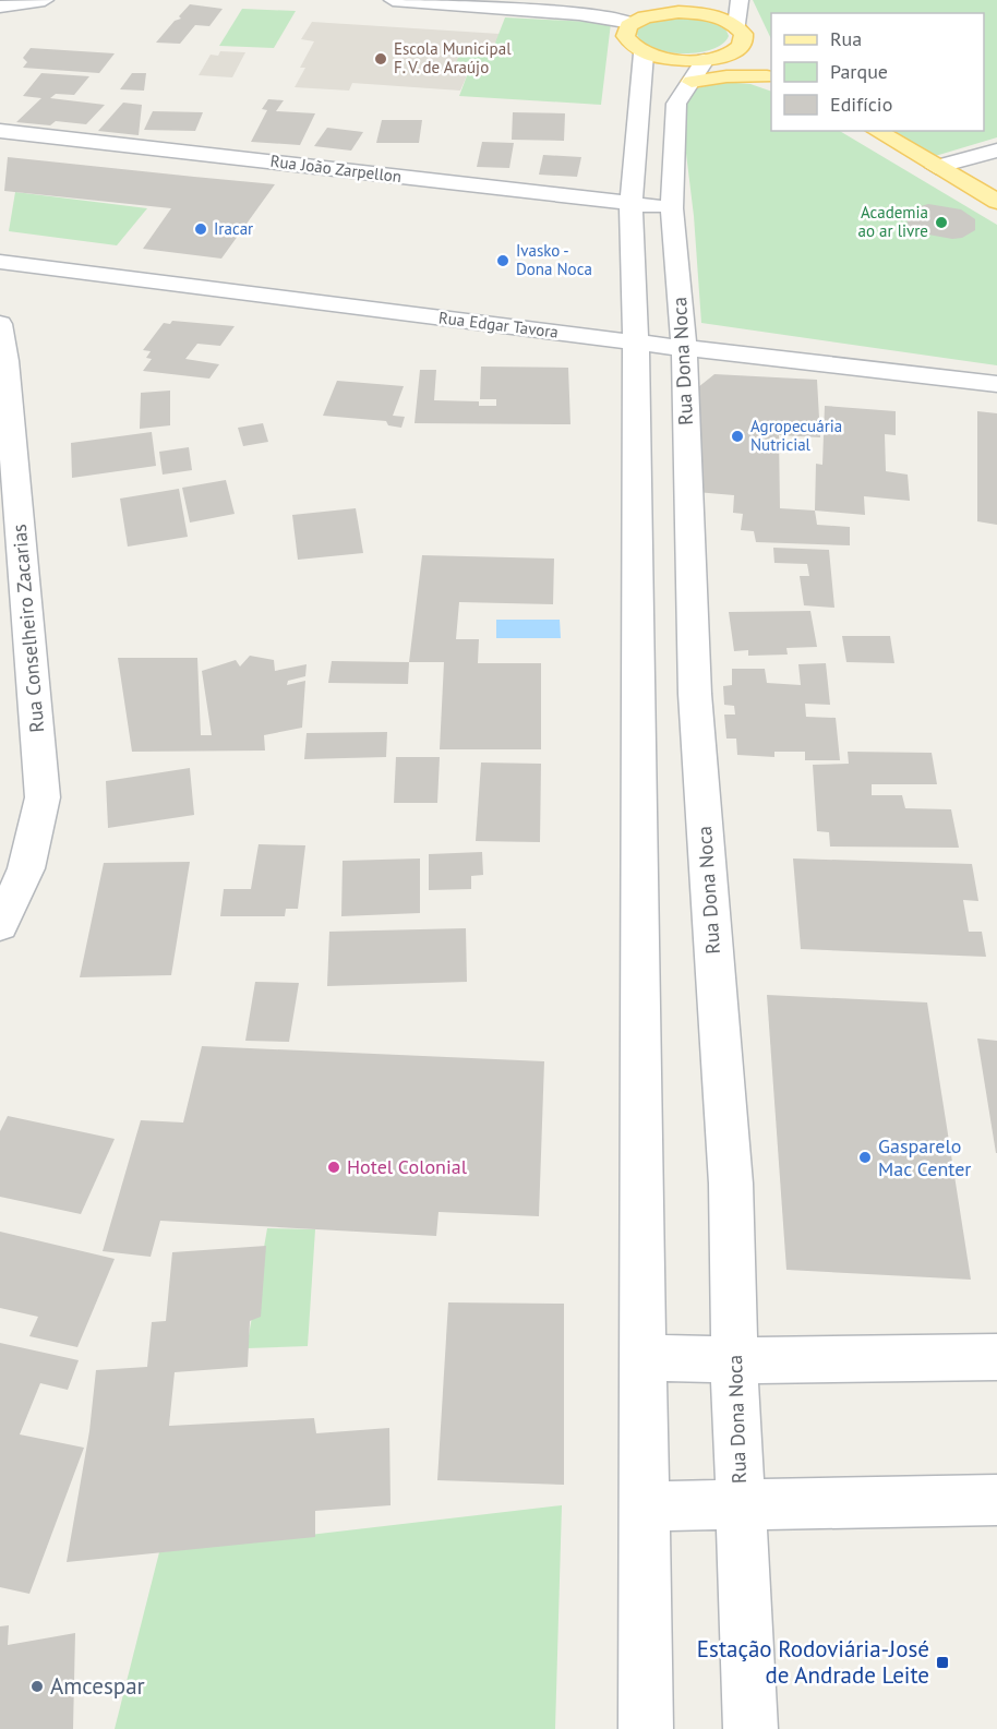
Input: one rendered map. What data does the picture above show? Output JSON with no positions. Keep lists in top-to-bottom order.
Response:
{
  "streets": {
    "street": [
      "Rua João Zarpellon",
      "Rua Edgar Tavora",
      "Rua Dona Noca",
      "Rua Conselheiro Zacarias"
    ]
  },
  "crossings": [
    ["Rua João Zarpellon", "Rua Dona Noca"],
    ["Rua Edgar Tavora", "Rua Dona Noca"]
  ],
  "places": {
    "other": [
      "Escola Municipal F. V. de Araújo",
      "Academia ao ar livre",
      "Iracar",
      "Ivasko - Dona Noca",
      "Agropecuária Nutricial",
      "Gasparelo Mac Center",
      "Hotel Colonial",
      "Amcespar"
    ],
    "transit": ["Estação Rodoviária-José de Andrade Leite"]
  },
  "legend": ["Rua", "Parque", "Edifício"]
}
